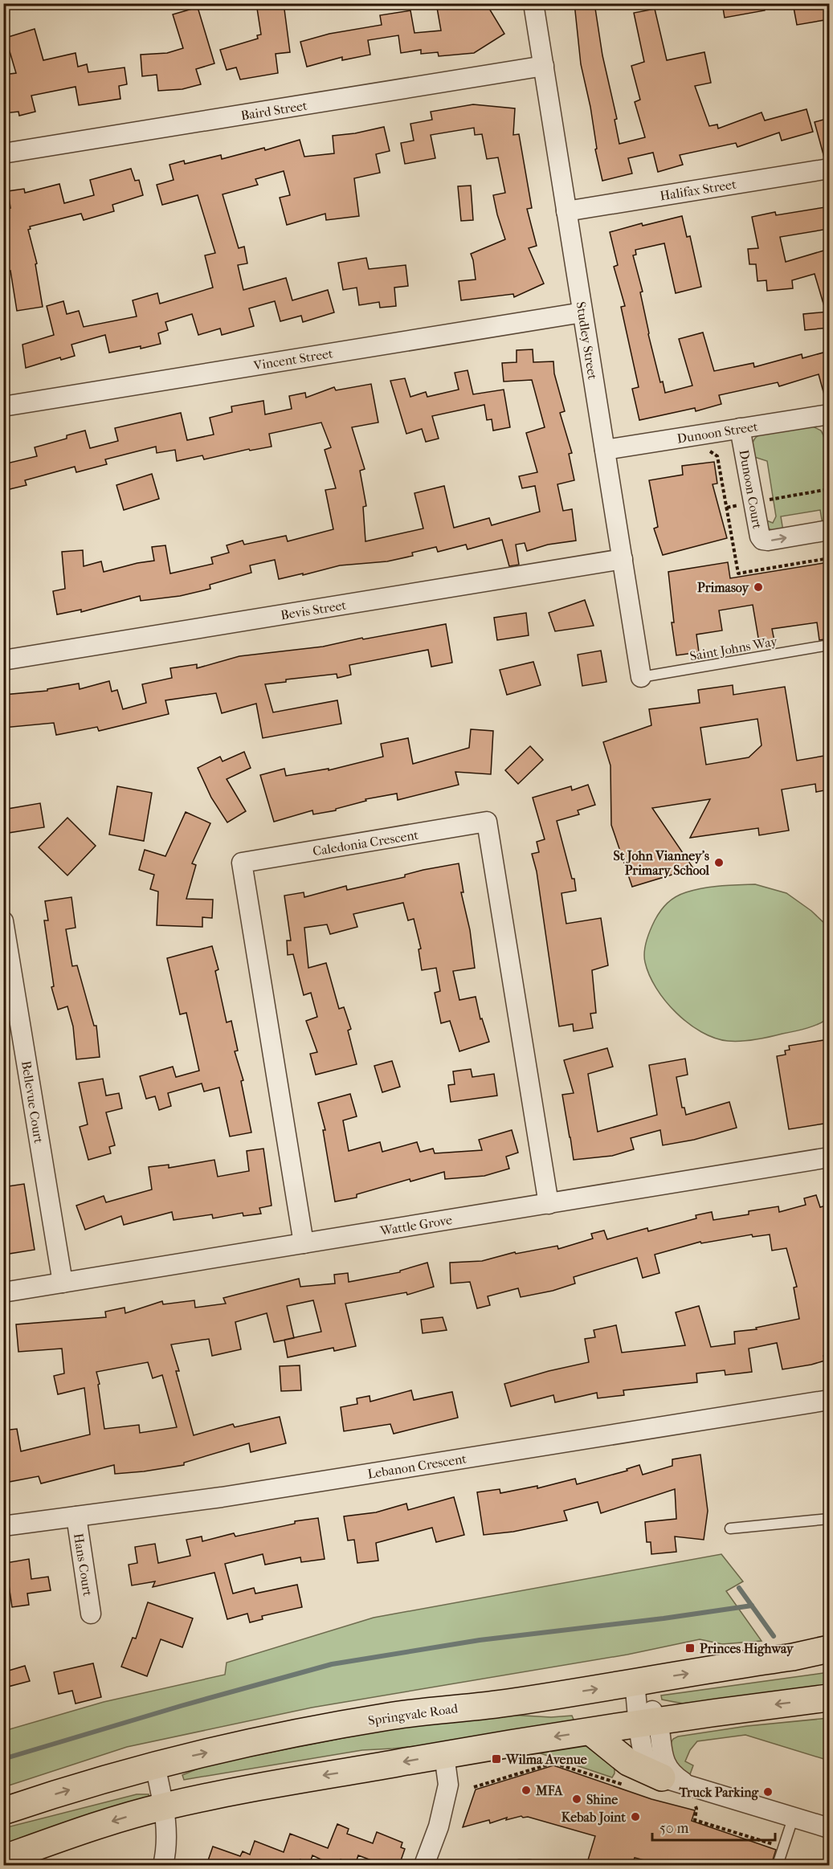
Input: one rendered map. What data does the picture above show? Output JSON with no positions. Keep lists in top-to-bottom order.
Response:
{
  "streets": {
    "highway": ["Springvale Road"],
    "street": [
      "Baird Street",
      "Halifax Street",
      "Studley Street",
      "Vincent Street",
      "Dunoon Street",
      "Dunoon Court",
      "Bevis Street",
      "Caledonia Crescent",
      "Bellevue Court",
      "Wattle Grove",
      "Lebanon Crescent",
      "Hans Court"
    ],
    "lane": ["Saint Johns Way"]
  },
  "crossings": [
    ["Baird Street", "Studley Street"],
    ["Halifax Street", "Studley Street"],
    ["Studley Street", "Vincent Street"],
    ["Studley Street", "Dunoon Street"],
    ["Studley Street", "Bevis Street"],
    ["Studley Street", "Saint Johns Way"],
    ["Dunoon Street", "Dunoon Court"],
    ["Caledonia Crescent", "Wattle Grove"],
    ["Bellevue Court", "Wattle Grove"],
    ["Lebanon Crescent", "Hans Court"]
  ],
  "places": {
    "other": [
      "Primasoy",
      "St John Vianney's Primary School",
      "MFA",
      "Truck Parking",
      "Shine",
      "Kebab Joint"
    ],
    "transit": ["Princes Highway", "Wilma Avenue"]
  },
  "scale_bar": "50 m"
}
